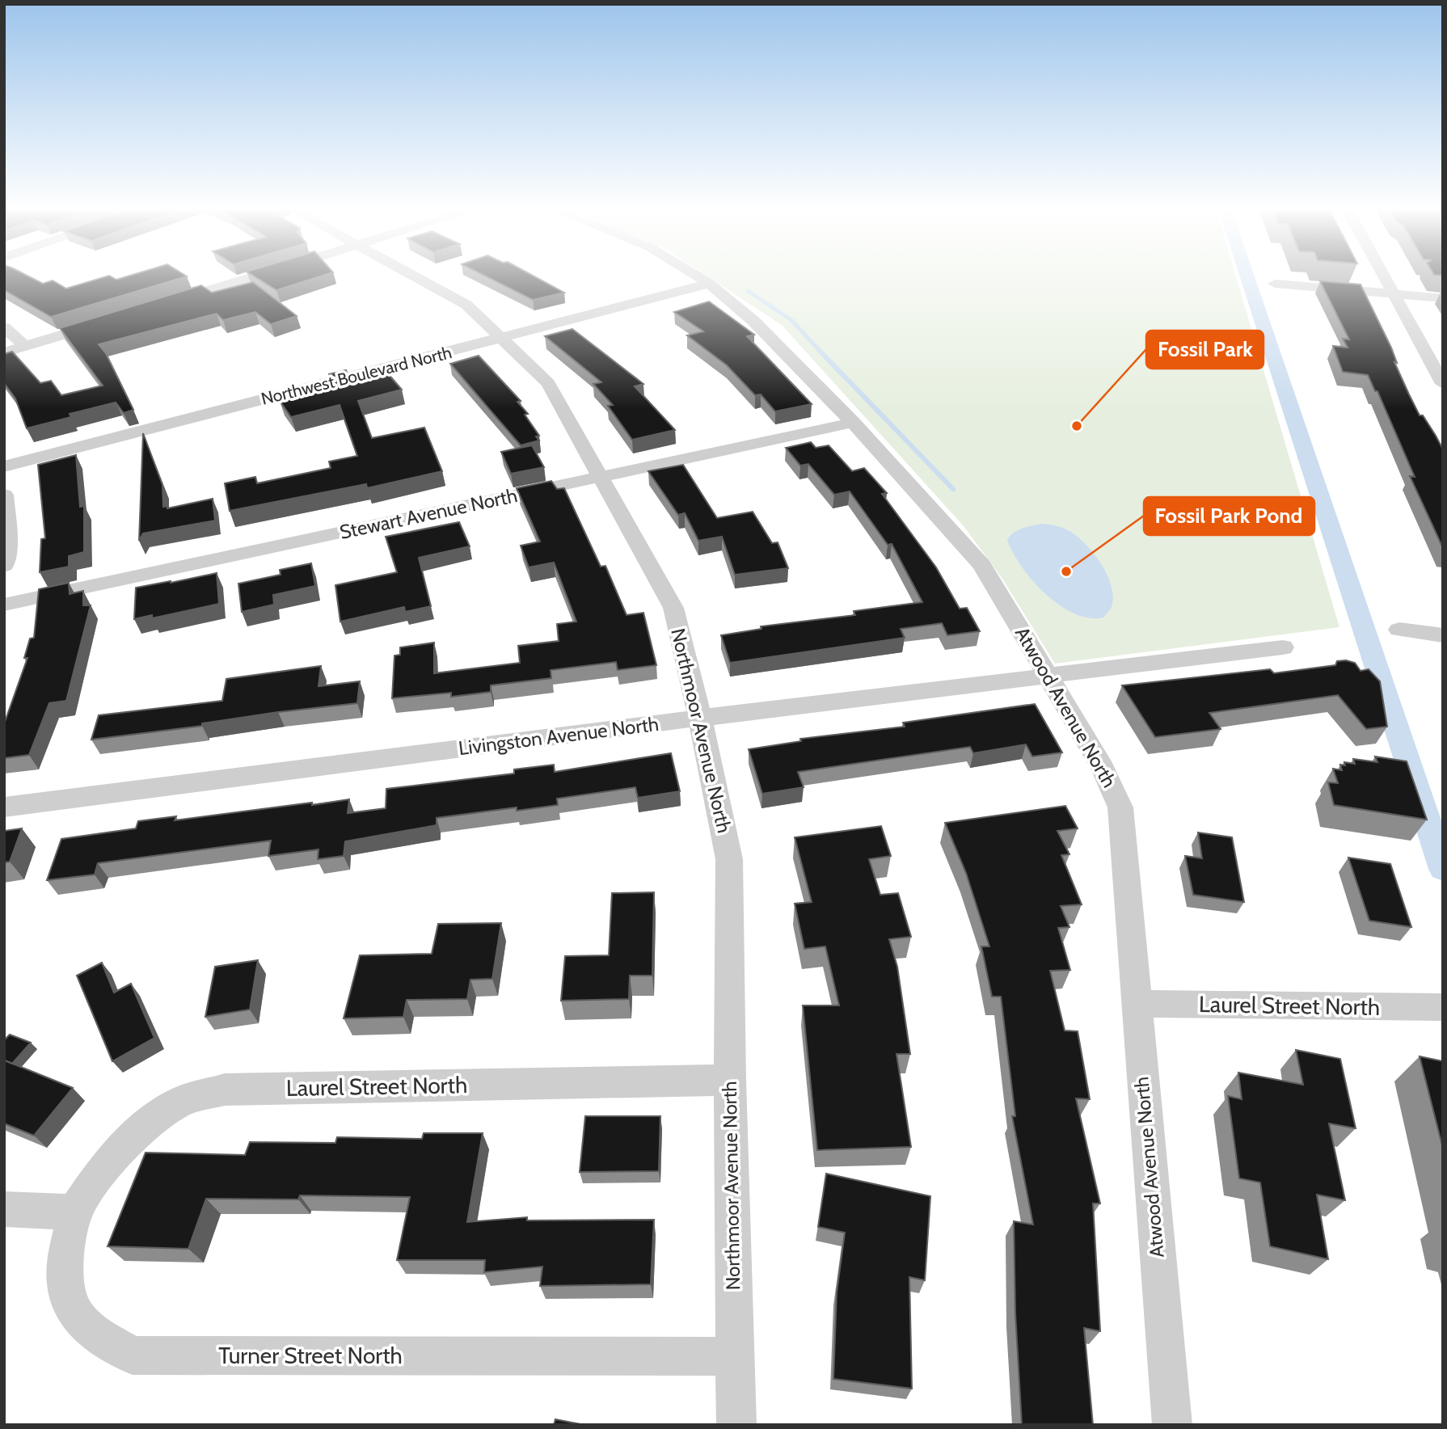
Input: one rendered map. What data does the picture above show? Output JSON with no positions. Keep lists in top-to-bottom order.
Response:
{
  "streets": {
    "street": [
      "Northwest Boulevard North",
      "Stewart Avenue North",
      "Atwood Avenue North",
      "Northmoor Avenue North",
      "Livingston Avenue North",
      "Laurel Street North",
      "Turner Street North"
    ]
  },
  "crossings": [
    ["Northwest Boulevard North", "Atwood Avenue North"],
    ["Northwest Boulevard North", "Northmoor Avenue North"],
    ["Stewart Avenue North", "Atwood Avenue North"],
    ["Stewart Avenue North", "Northmoor Avenue North"],
    ["Atwood Avenue North", "Livingston Avenue North"],
    ["Atwood Avenue North", "Laurel Street North"],
    ["Northmoor Avenue North", "Livingston Avenue North"],
    ["Northmoor Avenue North", "Laurel Street North"],
    ["Northmoor Avenue North", "Turner Street North"],
    ["Laurel Street North", "Turner Street North"]
  ],
  "places": ["Fossil Park", "Fossil Park Pond"]
}
